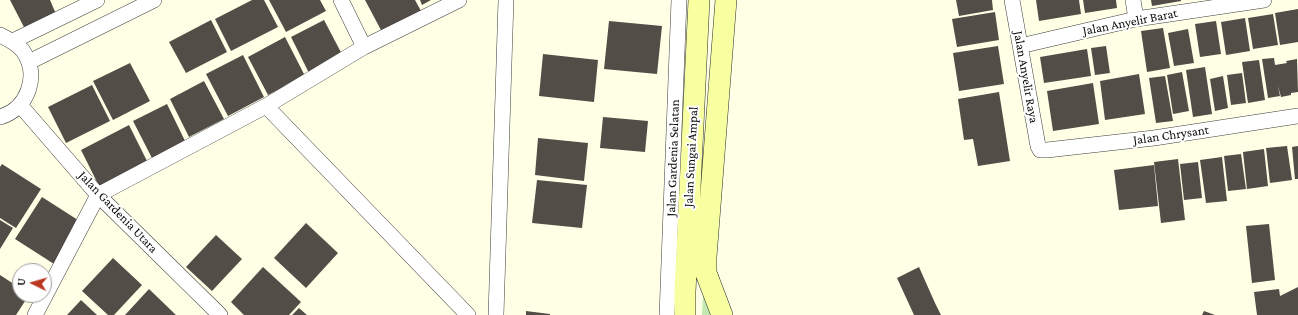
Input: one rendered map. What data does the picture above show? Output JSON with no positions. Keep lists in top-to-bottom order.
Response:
{
  "streets": {
    "main road": ["Jalan Sungai Ampal"],
    "street": [
      "Jalan Anyelir Barat",
      "Jalan Anyelir Raya",
      "Jalan Chrysant",
      "Jalan Gardenia Selatan",
      "Jalan Gardenia Utara"
    ]
  },
  "crossings": [
    ["Jalan Anyelir Barat", "Jalan Anyelir Raya"],
    ["Jalan Anyelir Raya", "Jalan Chrysant"]
  ],
  "north": "left"
}
